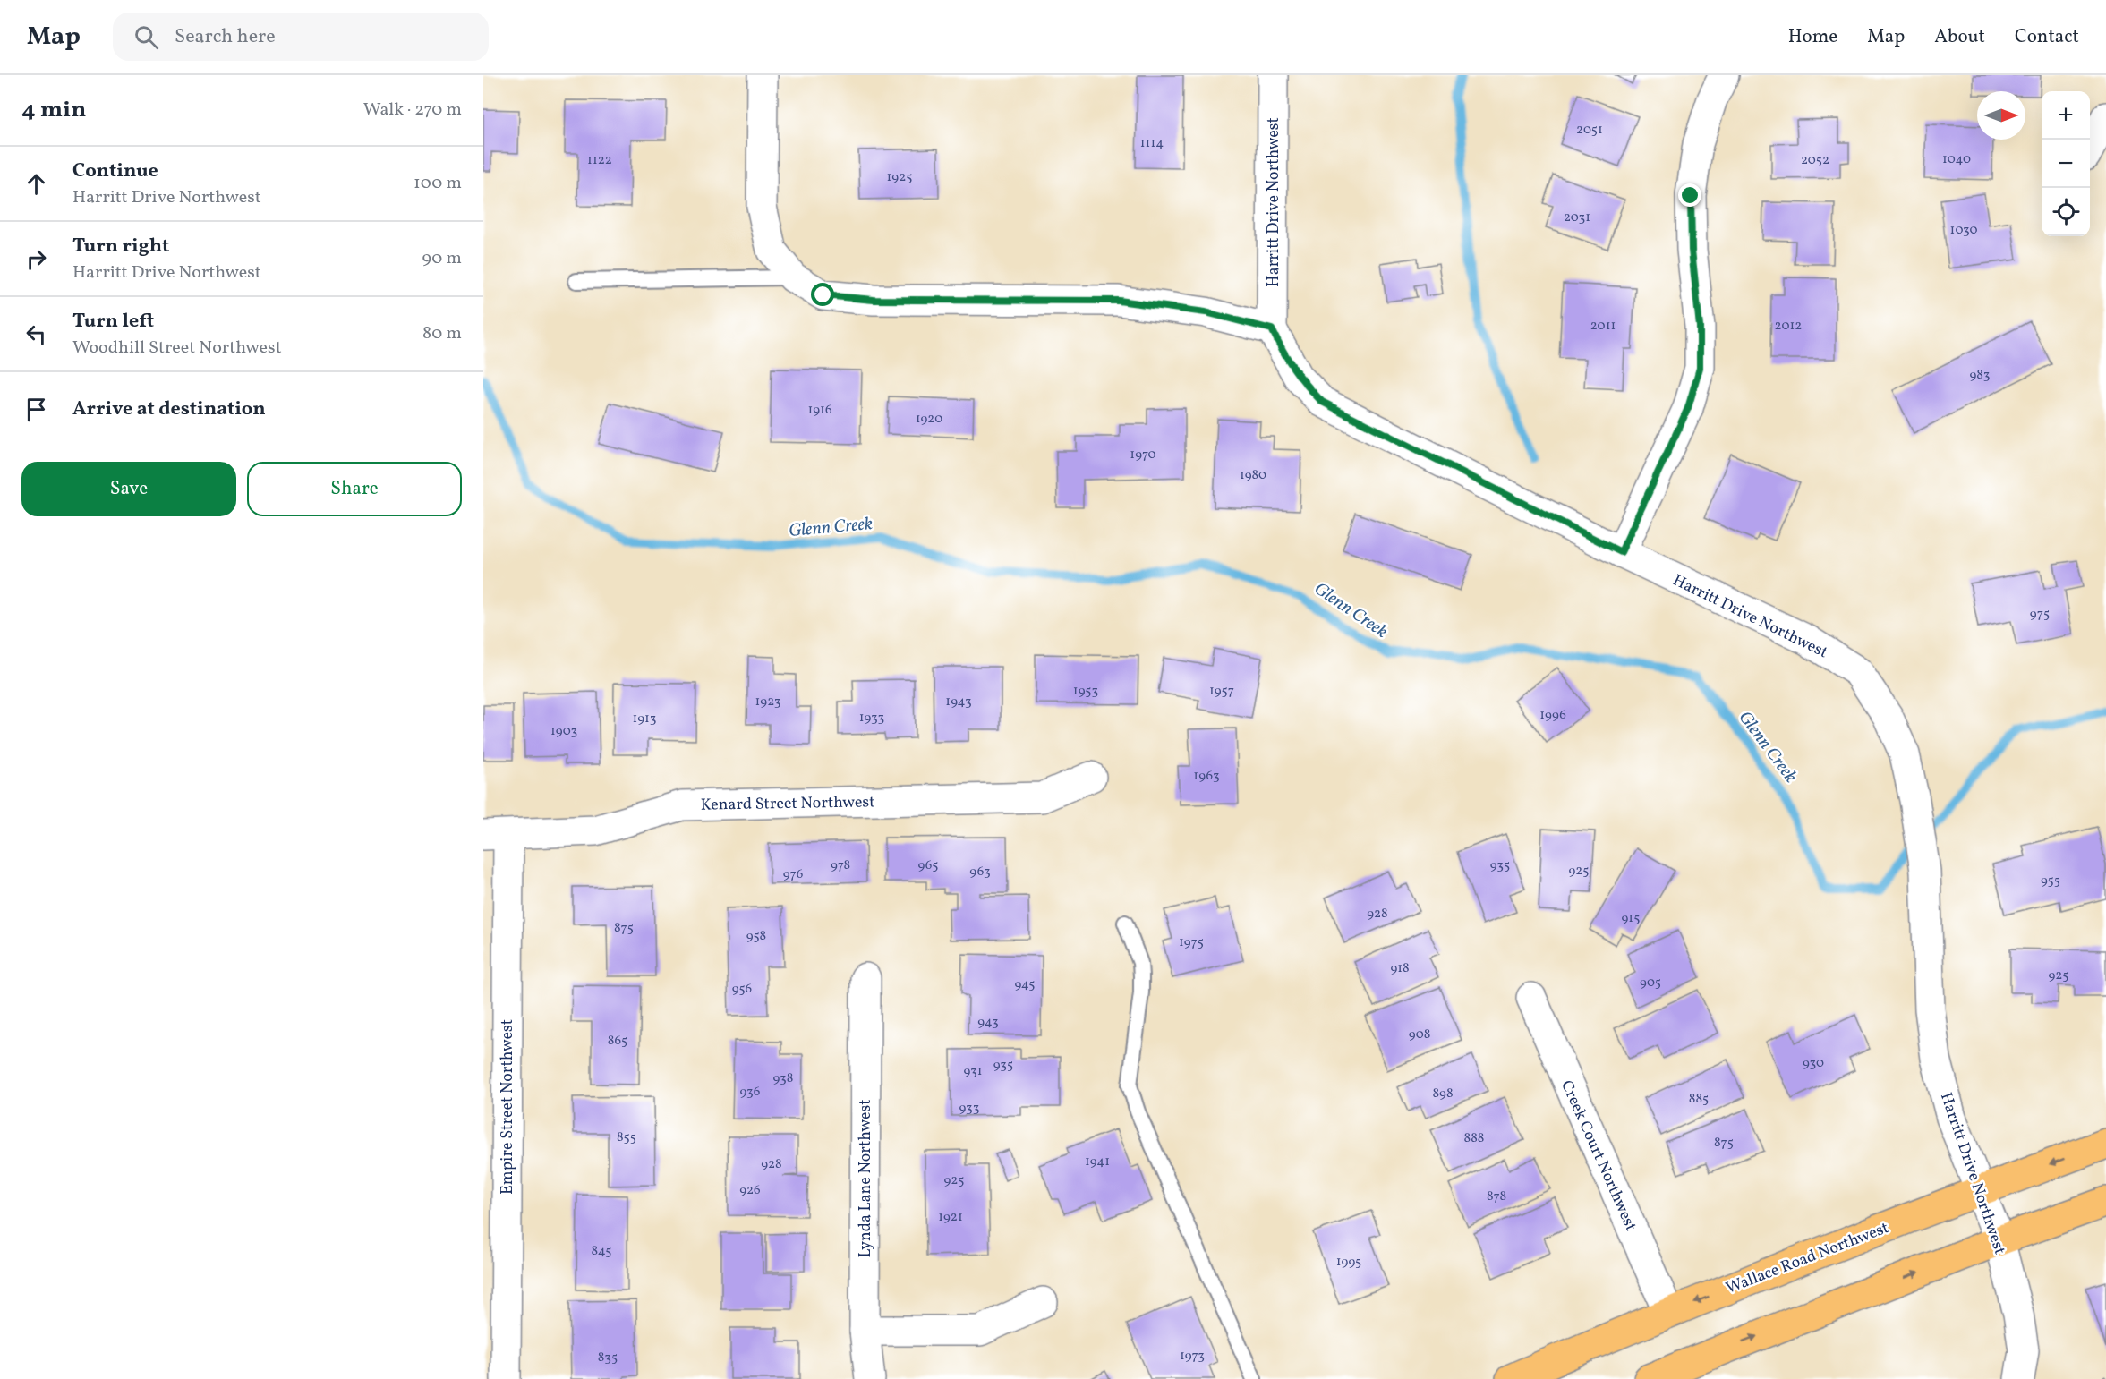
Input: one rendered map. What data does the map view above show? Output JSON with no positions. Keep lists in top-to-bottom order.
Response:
{
  "streets": {
    "main road": ["Wallace Road Northwest"],
    "street": [
      "Harritt Drive Northwest",
      "Kenard Street Northwest",
      "Empire Street Northwest",
      "Creek Court Northwest",
      "Lynda Lane Northwest"
    ]
  },
  "crossings": [
    ["Harritt Drive Northwest", "Wallace Road Northwest"],
    ["Kenard Street Northwest", "Empire Street Northwest"],
    ["Creek Court Northwest", "Wallace Road Northwest"]
  ],
  "water": ["Glenn Creek"],
  "house_numbers": [
    "2051",
    "1114",
    "1040",
    "1122",
    "2052",
    "1925",
    "2031",
    "1030",
    "2011",
    "2012",
    "983",
    "1916",
    "1920",
    "1970",
    "1980",
    "975",
    "1953",
    "1957",
    "1923",
    "1943",
    "1996",
    "1933",
    "1913",
    "1903",
    "1963",
    "978",
    "965",
    "935",
    "925",
    "963",
    "976",
    "955",
    "928",
    "915",
    "875",
    "958",
    "1975",
    "918",
    "925",
    "905",
    "945",
    "956",
    "943",
    "908",
    "865",
    "930",
    "935",
    "931",
    "938",
    "936",
    "898",
    "885",
    "933",
    "855",
    "888",
    "875",
    "1941",
    "928",
    "925",
    "926",
    "878",
    "1921",
    "845",
    "1995",
    "1973",
    "835"
  ],
  "north": "right",
  "page": {
    "header": "Map",
    "search": "Search here",
    "nav": [
      "Home",
      "Map",
      "About",
      "Contact"
    ],
    "heading": ["4 min", "Walk · 270 m"],
    "map_buttons": ["+", "−"],
    "list": [
      ["Continue", "Harritt Drive Northwest", "100 m"],
      ["Turn right", "Harritt Drive Northwest", "90 m"],
      ["Turn left", "Woodhill Street Northwest", "80 m"],
      "Arrive at destination"
    ],
    "buttons": ["Save", "Share"]
  }
}
